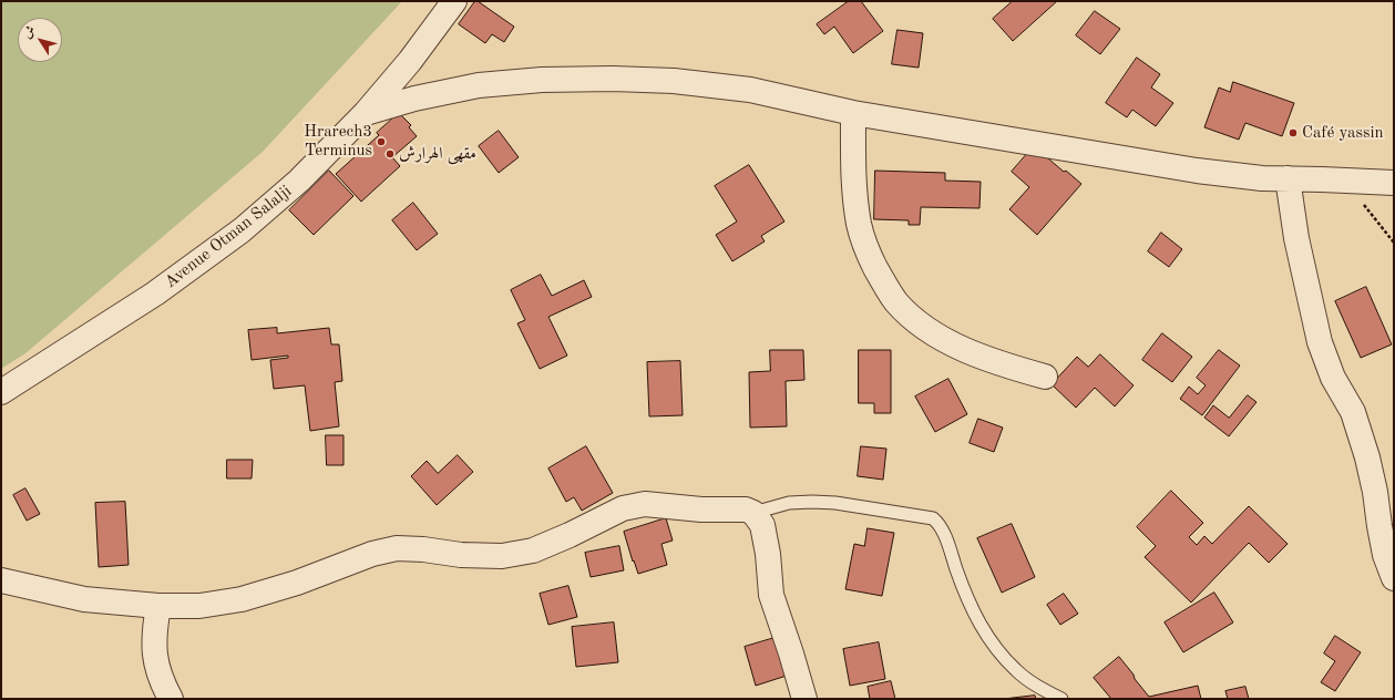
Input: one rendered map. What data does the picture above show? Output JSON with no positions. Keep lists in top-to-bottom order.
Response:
{
  "streets": {
    "street": ["Avenue Otman Salalji"]
  },
  "places": ["Café yassin", "Hrarech3 Terminus", "مقهى الهرارش"],
  "north": "top left"
}
